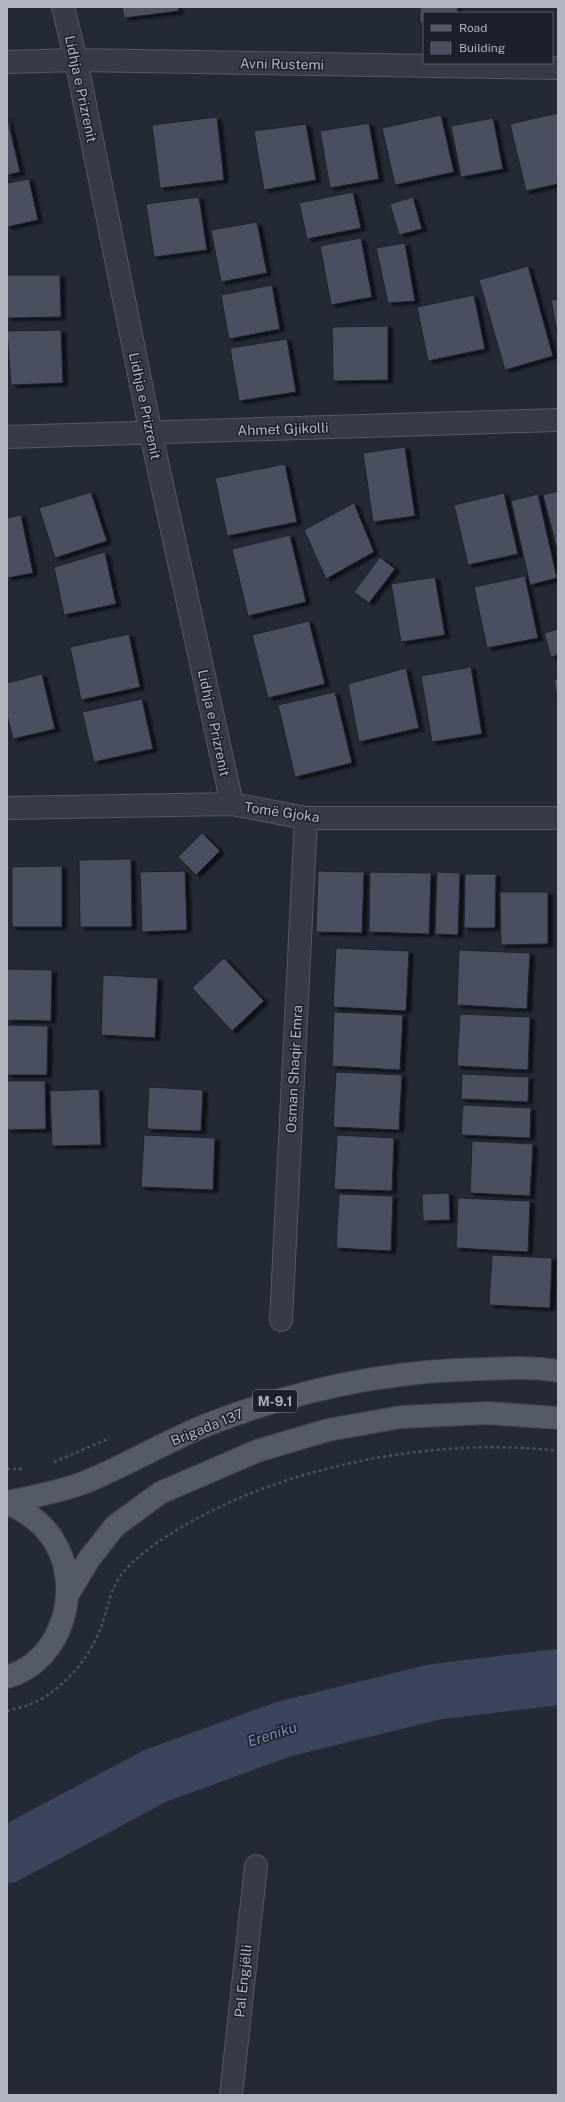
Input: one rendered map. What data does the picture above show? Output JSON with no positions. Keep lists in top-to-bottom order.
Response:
{
  "streets": {
    "main road": ["M-9.1", "Brigada 137"],
    "street": [
      "Avni Rustemi",
      "Lidhja e Prizrenit",
      "Ahmet Gjikolli",
      "Tomë Gjoka",
      "Osman Shaqir Emra",
      "Pal Engjëlli"
    ]
  },
  "crossings": [
    ["Avni Rustemi", "Lidhja e Prizrenit"],
    ["Lidhja e Prizrenit", "Ahmet Gjikolli"],
    ["Lidhja e Prizrenit", "Tomë Gjoka"],
    ["Tomë Gjoka", "Osman Shaqir Emra"]
  ],
  "water": ["Ereniku"],
  "legend": ["Road", "Building"]
}
